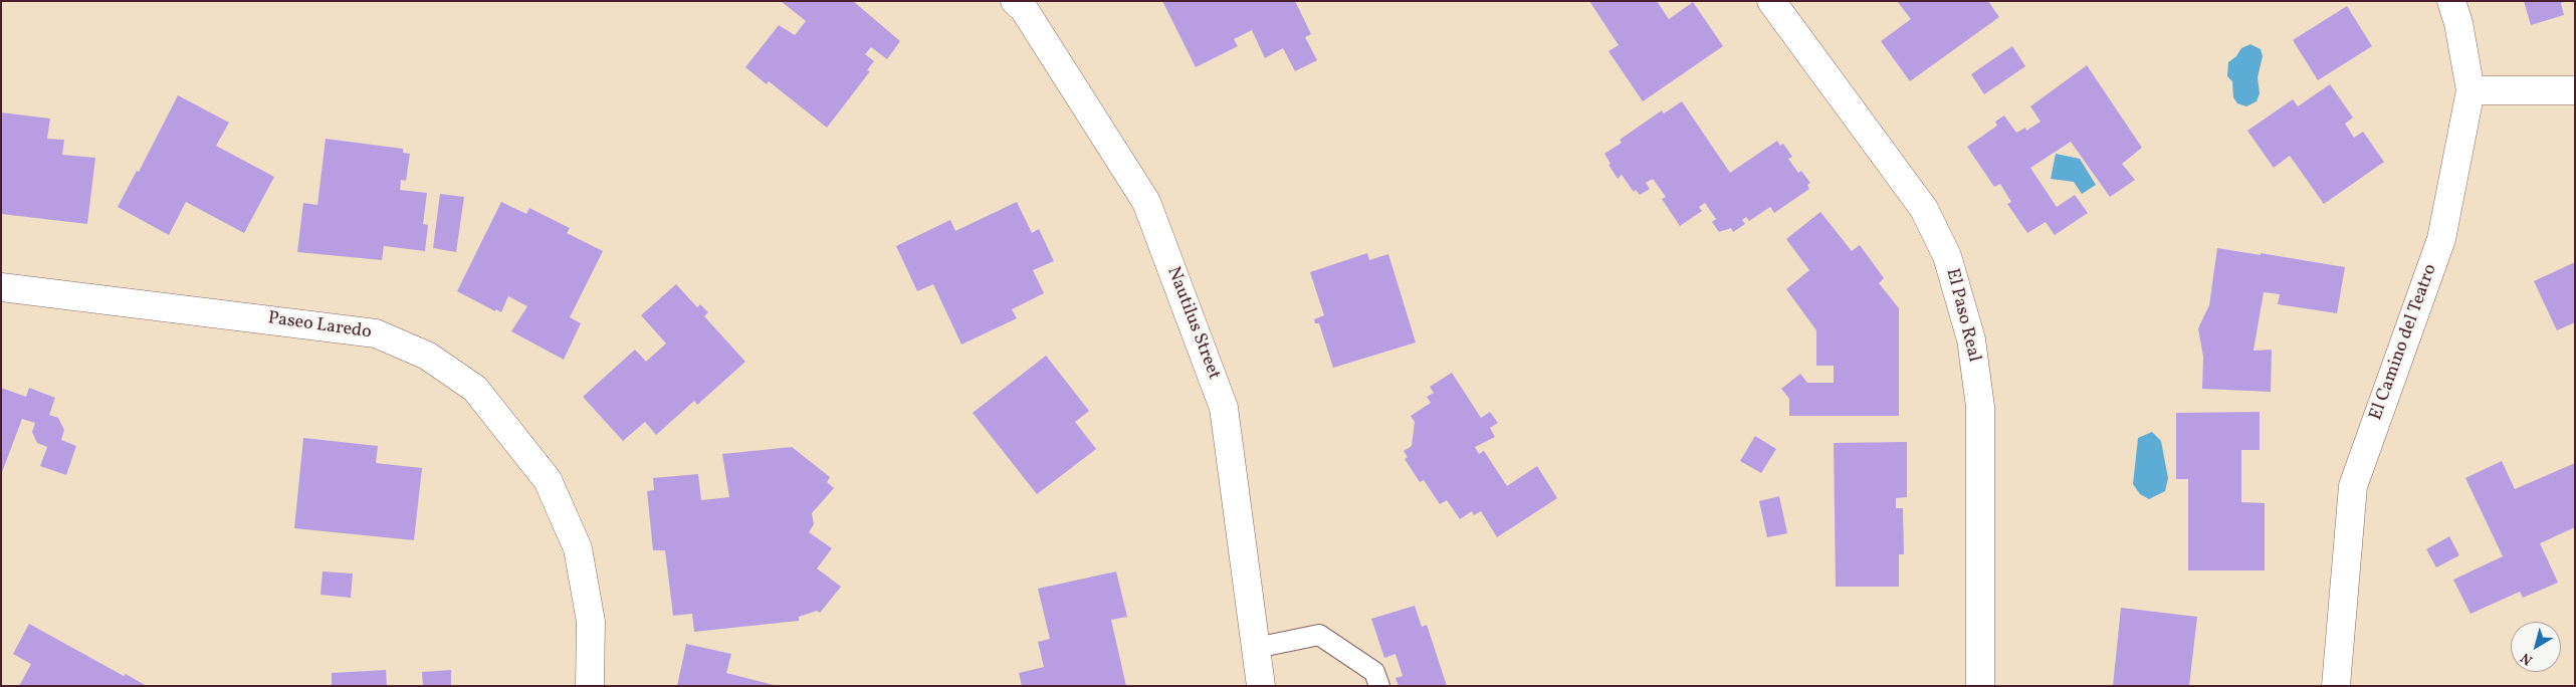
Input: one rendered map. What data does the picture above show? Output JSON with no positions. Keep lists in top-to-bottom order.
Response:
{
  "streets": {
    "street": [
      "El Paso Real",
      "Nautilus Street",
      "Paseo Laredo",
      "El Camino del Teatro"
    ]
  },
  "north": "bottom left"
}
